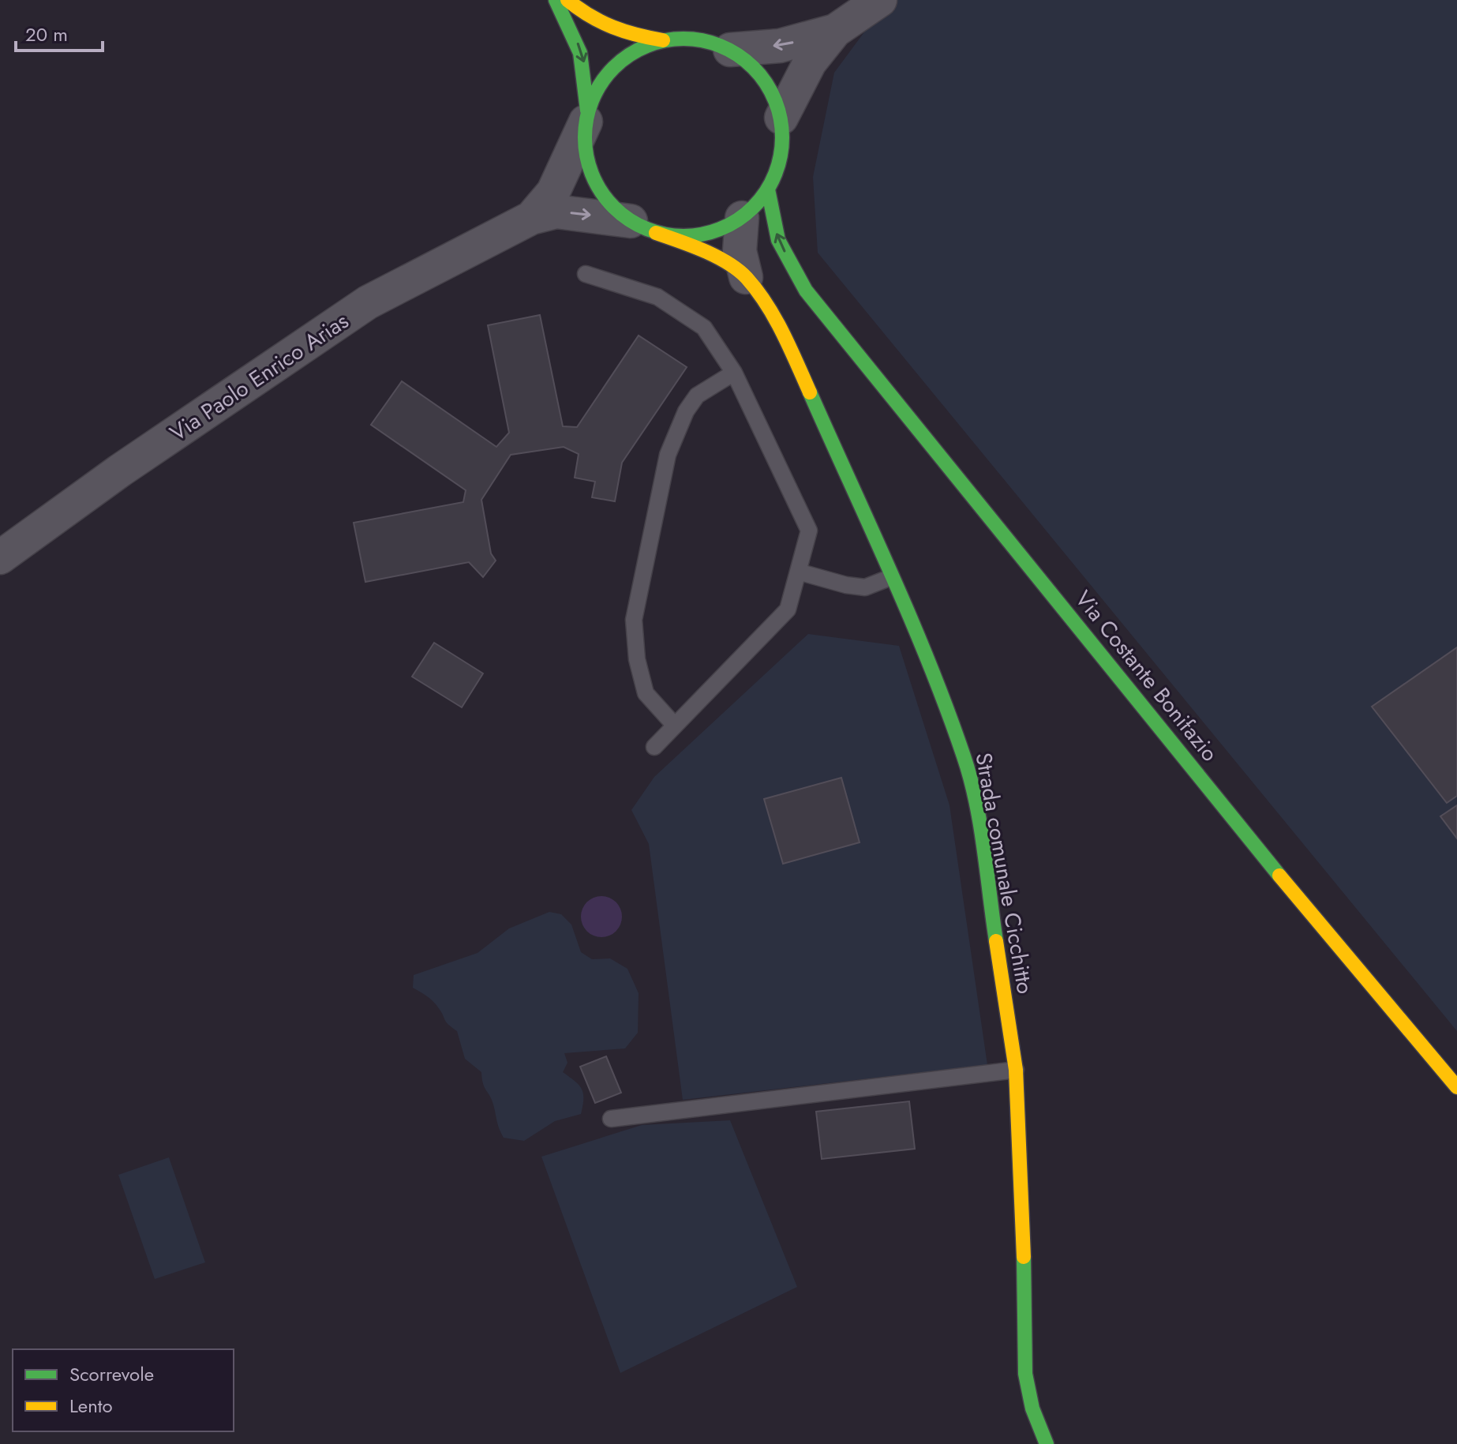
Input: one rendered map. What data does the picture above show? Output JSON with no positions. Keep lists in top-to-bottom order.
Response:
{
  "streets": {
    "main road": ["Via Costante Bonifazio", "Strada comunale Cicchitto"],
    "street": ["Via Paolo Enrico Arias"]
  },
  "legend": ["Scorrevole", "Lento"],
  "scale_bar": "20 m"
}
